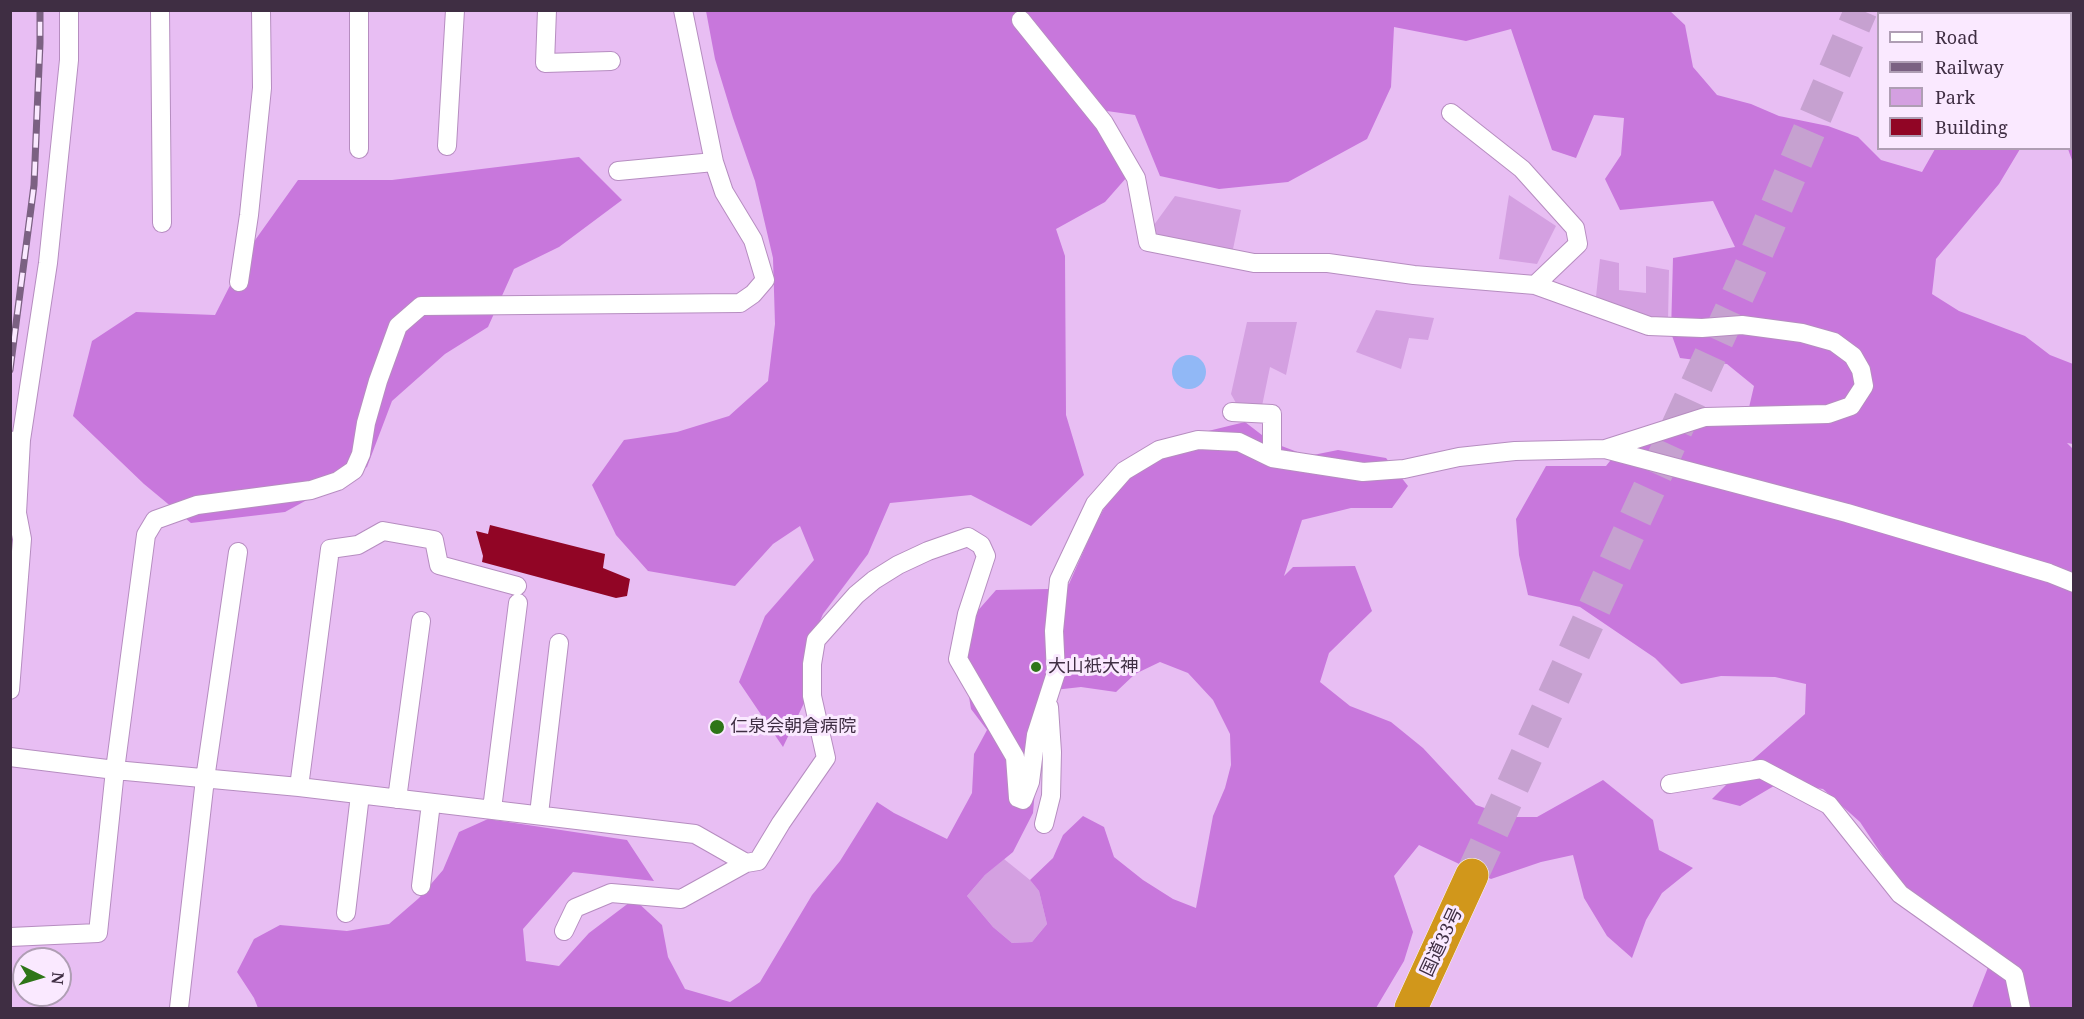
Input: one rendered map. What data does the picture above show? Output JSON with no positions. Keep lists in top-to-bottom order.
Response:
{
  "streets": {
    "highway": ["国道33号"]
  },
  "places": ["大山衹大神", "仁泉会朝倉病院"],
  "legend": [
    "Road",
    "Railway",
    "Park",
    "Building"
  ],
  "north": "right"
}
